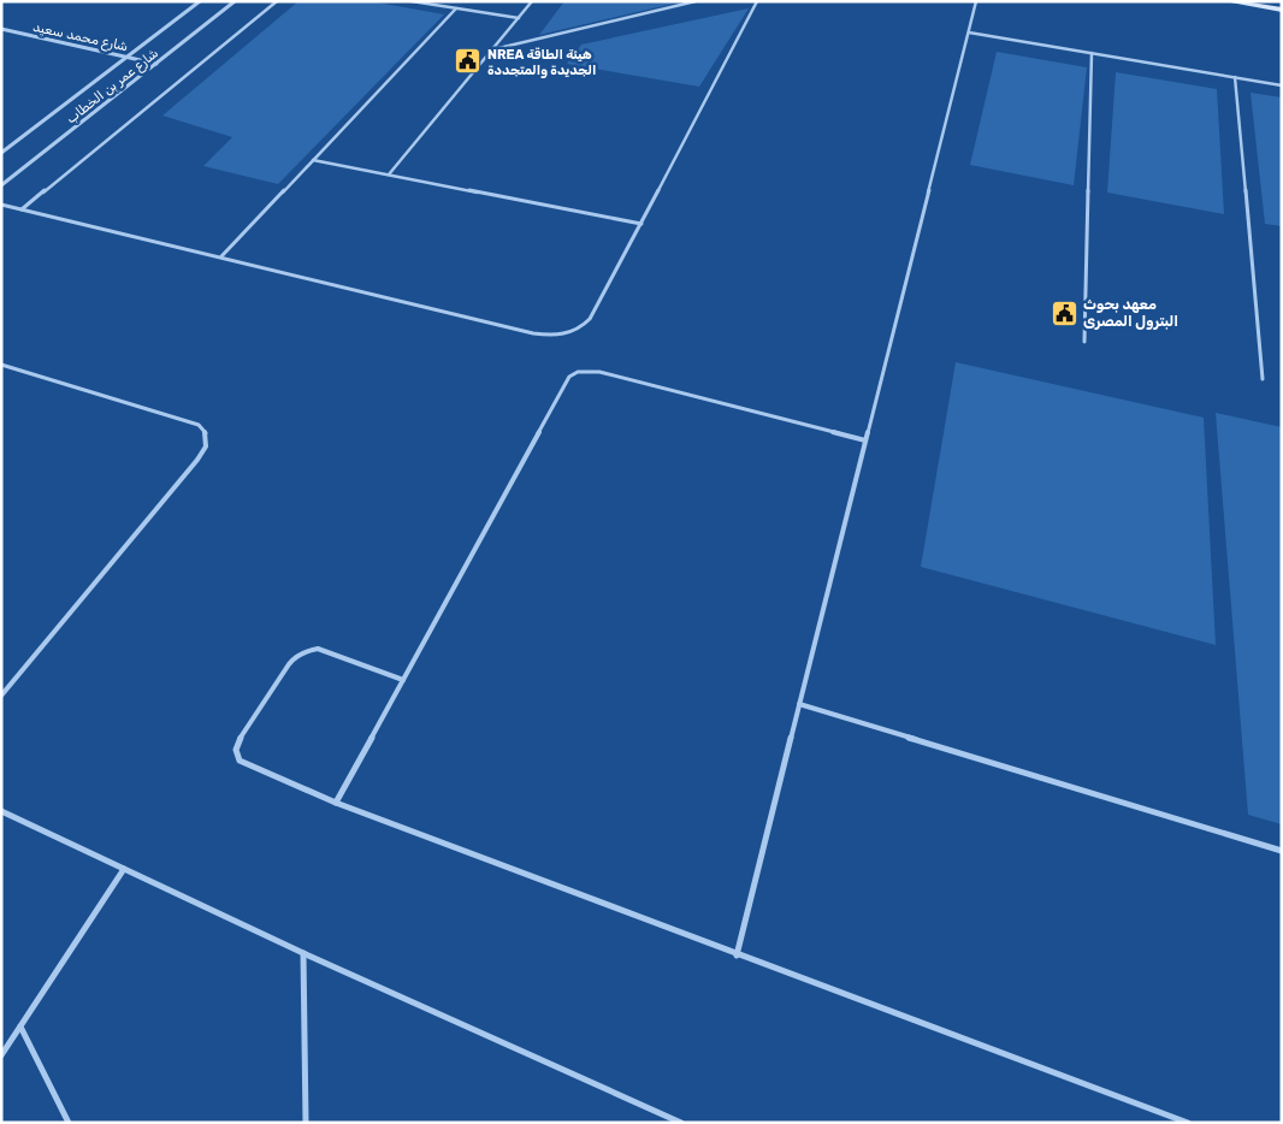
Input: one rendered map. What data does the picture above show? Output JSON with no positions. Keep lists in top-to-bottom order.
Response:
{
  "streets": {
    "street": ["شارع محمد سعيد", "شارع عمر بن الخطاب"]
  },
  "crossings": [
    ["شارع محمد سعيد", "شارع عمر بن الخطاب"]
  ],
  "places": {
    "public building": ["NREA هيئة الطاقة الجديدة والمتجددة", "معهد بحوث البترول المصرى"]
  }
}
